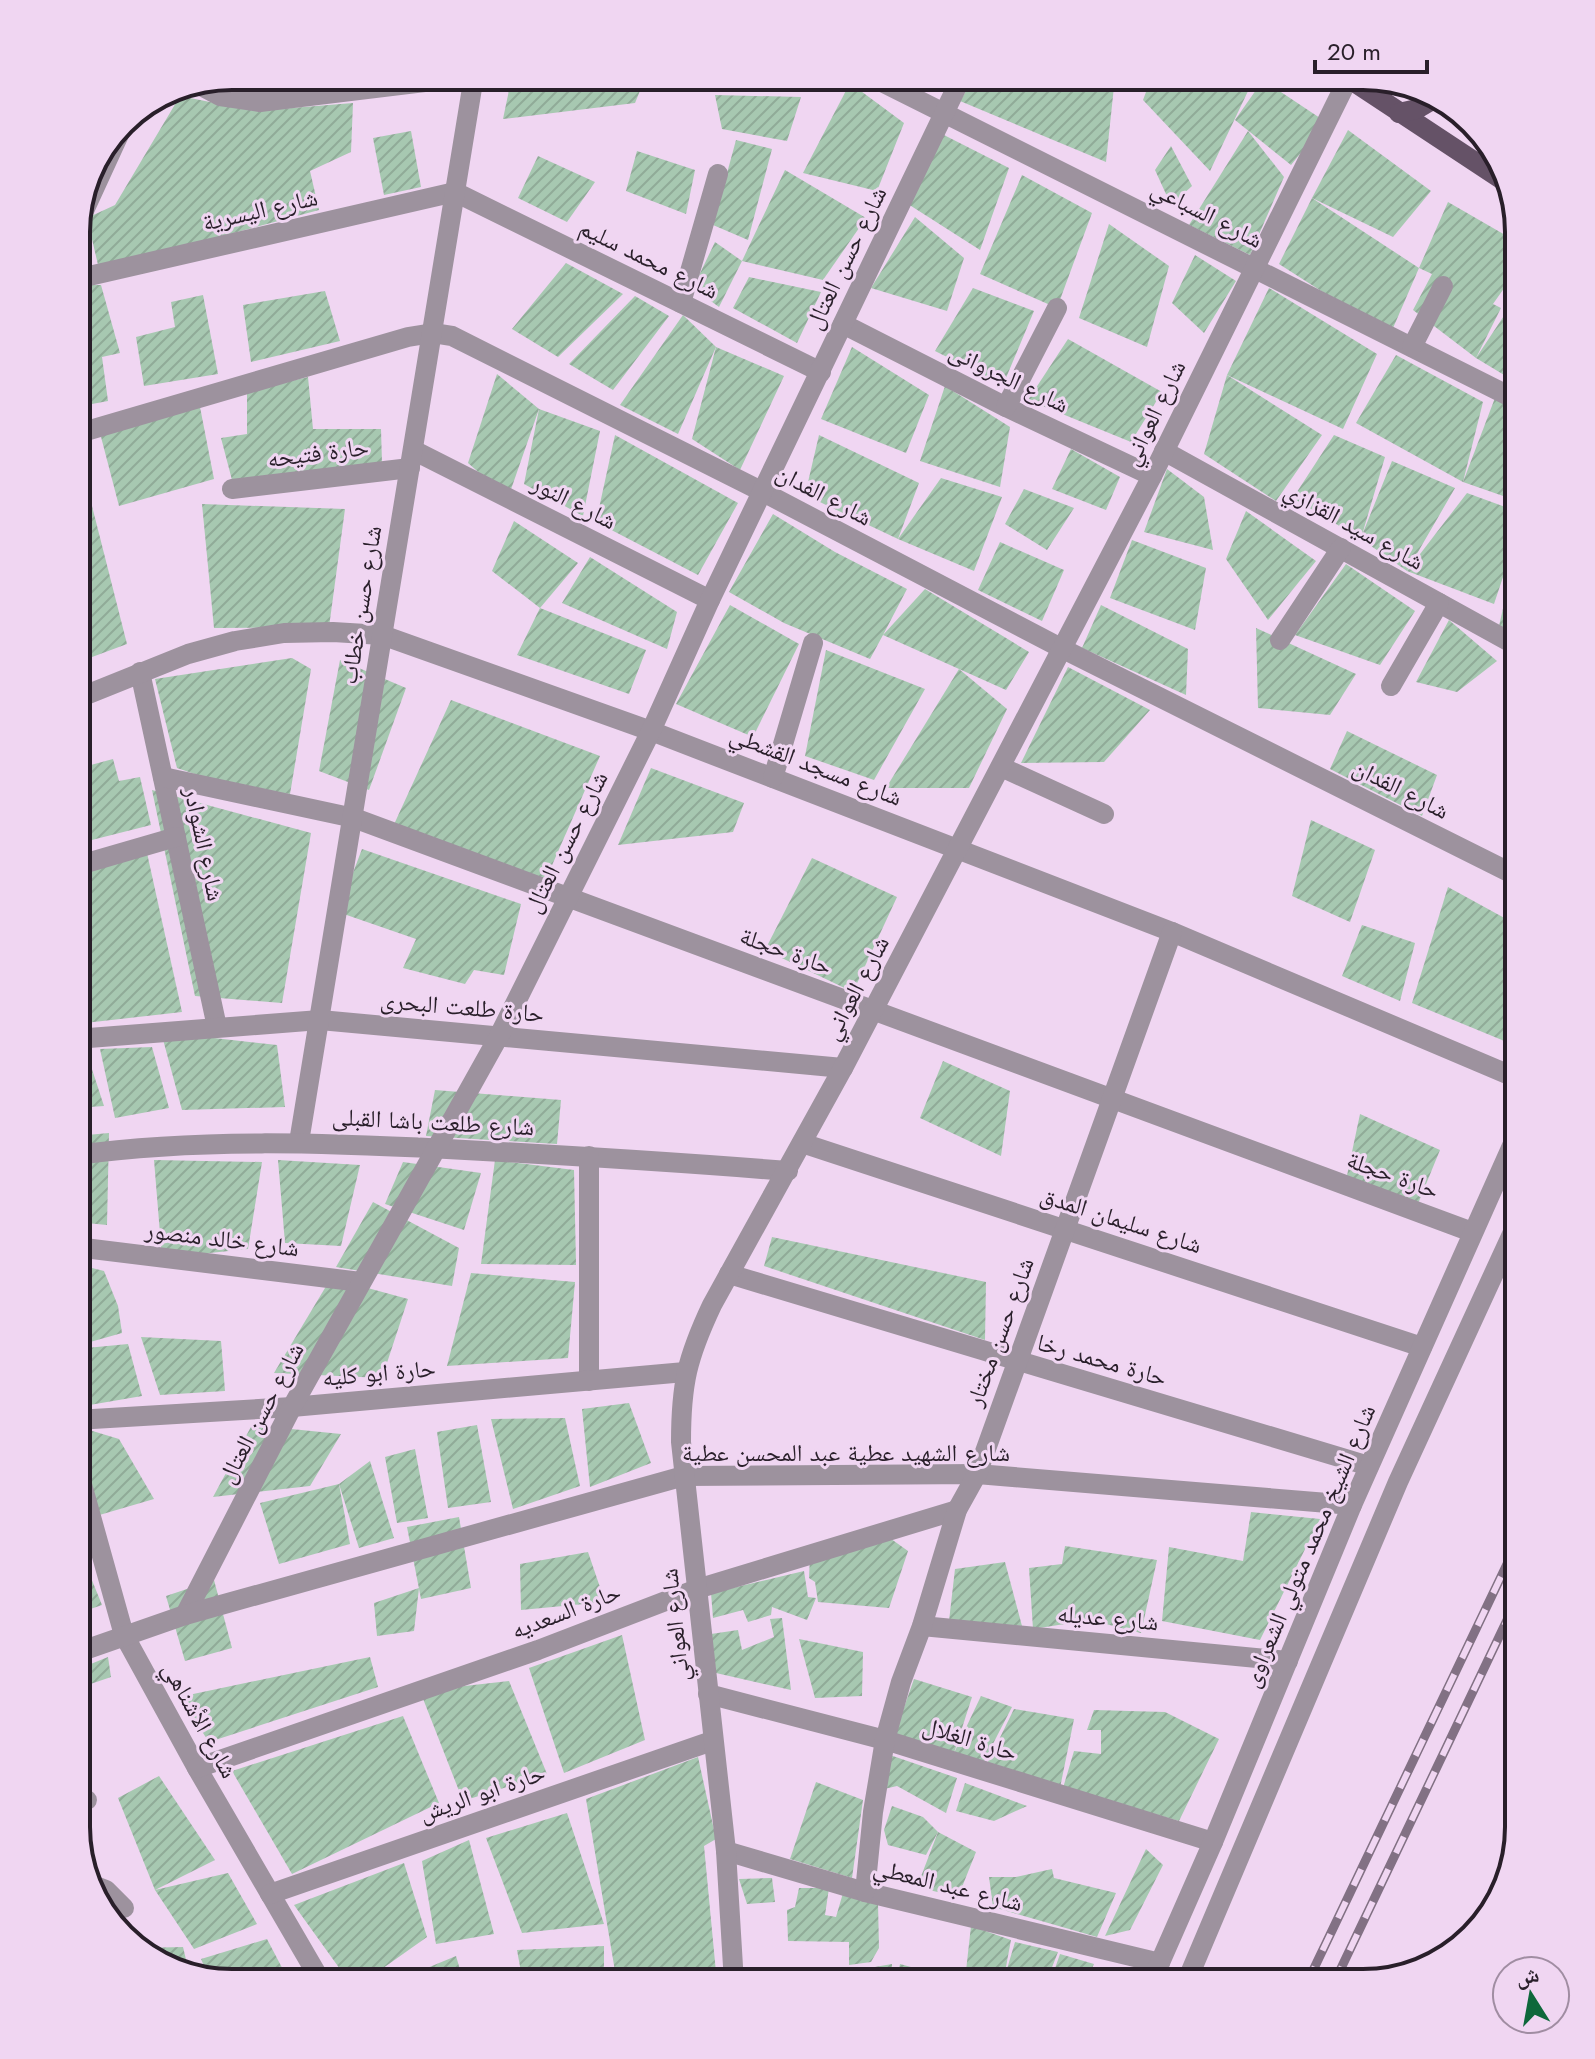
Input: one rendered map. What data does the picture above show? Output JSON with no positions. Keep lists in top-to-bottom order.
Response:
{
  "streets": {
    "street": [
      "شارع اليسرية",
      "شارع السباعي",
      "شارع حسن العتال",
      "شارع محمد سليم",
      "شارع الجروانى",
      "شارع العواني",
      "حارة فتيحه",
      "شارع الفدان",
      "شارع النور",
      "شارع سيد القزازي",
      "شارع حسن خطاب",
      "شارع مسجد القشطي",
      "شارع الشوادر",
      "حارة حجلة",
      "حارة طلعت البحرى",
      "شارع طلعت باشا القبلى",
      "شارع سليمان المدق",
      "شارع خالد منصور",
      "شارع حسن مختار",
      "حارة محمد رخا",
      "حارة ابو كليه",
      "شارع الشهيد عطية عبد المحسن عطية",
      "شارع الشيخ محمد متولي الشعراوى",
      "حارة السعديه",
      "شارع عديله",
      "شارع الأشناهي",
      "حارة الغلال",
      "حارة ابو الريش",
      "شارع عبد المعطي"
    ]
  },
  "crossings": [
    ["شارع اليسرية", "شارع محمد سليم"],
    ["شارع اليسرية", "شارع حسن خطاب"],
    ["شارع السباعي", "شارع حسن العتال"],
    ["شارع السباعي", "شارع العواني"],
    ["شارع حسن العتال", "شارع محمد سليم"],
    ["شارع حسن العتال", "شارع الجروانى"],
    ["شارع حسن العتال", "شارع الفدان"],
    ["شارع حسن العتال", "شارع النور"],
    ["شارع حسن العتال", "شارع مسجد القشطي"],
    ["شارع حسن العتال", "حارة حجلة"],
    ["شارع حسن العتال", "حارة طلعت البحرى"],
    ["شارع حسن العتال", "شارع طلعت باشا القبلى"],
    ["شارع حسن العتال", "شارع خالد منصور"],
    ["شارع حسن العتال", "حارة ابو كليه"],
    ["شارع حسن العتال", "شارع الشهيد عطية عبد المحسن عطية"],
    ["شارع محمد سليم", "شارع حسن خطاب"],
    ["شارع الجروانى", "شارع العواني"],
    ["شارع العواني", "شارع الفدان"],
    ["شارع العواني", "شارع سيد القزازي"],
    ["شارع العواني", "شارع مسجد القشطي"],
    ["شارع العواني", "حارة حجلة"],
    ["شارع العواني", "حارة طلعت البحرى"],
    ["شارع العواني", "شارع طلعت باشا القبلى"],
    ["شارع العواني", "شارع سليمان المدق"],
    ["شارع العواني", "حارة محمد رخا"],
    ["شارع العواني", "حارة ابو كليه"],
    ["شارع العواني", "شارع الشهيد عطية عبد المحسن عطية"],
    ["شارع العواني", "حارة السعديه"],
    ["شارع العواني", "حارة الغلال"],
    ["شارع العواني", "حارة ابو الريش"],
    ["شارع العواني", "شارع عبد المعطي"],
    ["حارة فتيحه", "شارع النور"],
    ["حارة فتيحه", "شارع حسن خطاب"],
    ["شارع الفدان", "شارع حسن خطاب"],
    ["شارع النور", "شارع حسن خطاب"],
    ["شارع حسن خطاب", "شارع مسجد القشطي"],
    ["شارع حسن خطاب", "حارة حجلة"],
    ["شارع حسن خطاب", "حارة طلعت البحرى"],
    ["شارع حسن خطاب", "شارع طلعت باشا القبلى"],
    ["شارع مسجد القشطي", "شارع الشوادر"],
    ["شارع مسجد القشطي", "شارع حسن مختار"],
    ["شارع الشوادر", "حارة حجلة"],
    ["شارع الشوادر", "حارة طلعت البحرى"],
    ["حارة حجلة", "شارع حسن مختار"],
    ["حارة حجلة", "شارع الشيخ محمد متولي الشعراوى"],
    ["شارع سليمان المدق", "شارع حسن مختار"],
    ["شارع سليمان المدق", "شارع الشيخ محمد متولي الشعراوى"],
    ["شارع حسن مختار", "حارة محمد رخا"],
    ["شارع حسن مختار", "شارع الشهيد عطية عبد المحسن عطية"],
    ["شارع حسن مختار", "حارة السعديه"],
    ["شارع حسن مختار", "شارع عديله"],
    ["شارع حسن مختار", "حارة الغلال"],
    ["شارع حسن مختار", "شارع عبد المعطي"],
    ["حارة محمد رخا", "شارع الشيخ محمد متولي الشعراوى"],
    ["شارع الشهيد عطية عبد المحسن عطية", "شارع الشيخ محمد متولي الشعراوى"],
    ["شارع الشهيد عطية عبد المحسن عطية", "شارع الأشناهي"],
    ["شارع الشيخ محمد متولي الشعراوى", "شارع عديله"],
    ["شارع الشيخ محمد متولي الشعراوى", "حارة الغلال"],
    ["شارع الشيخ محمد متولي الشعراوى", "شارع عبد المعطي"],
    ["حارة السعديه", "شارع الأشناهي"],
    ["شارع الأشناهي", "حارة ابو الريش"]
  ],
  "scale_bar": "20 m",
  "north": "top"
}
